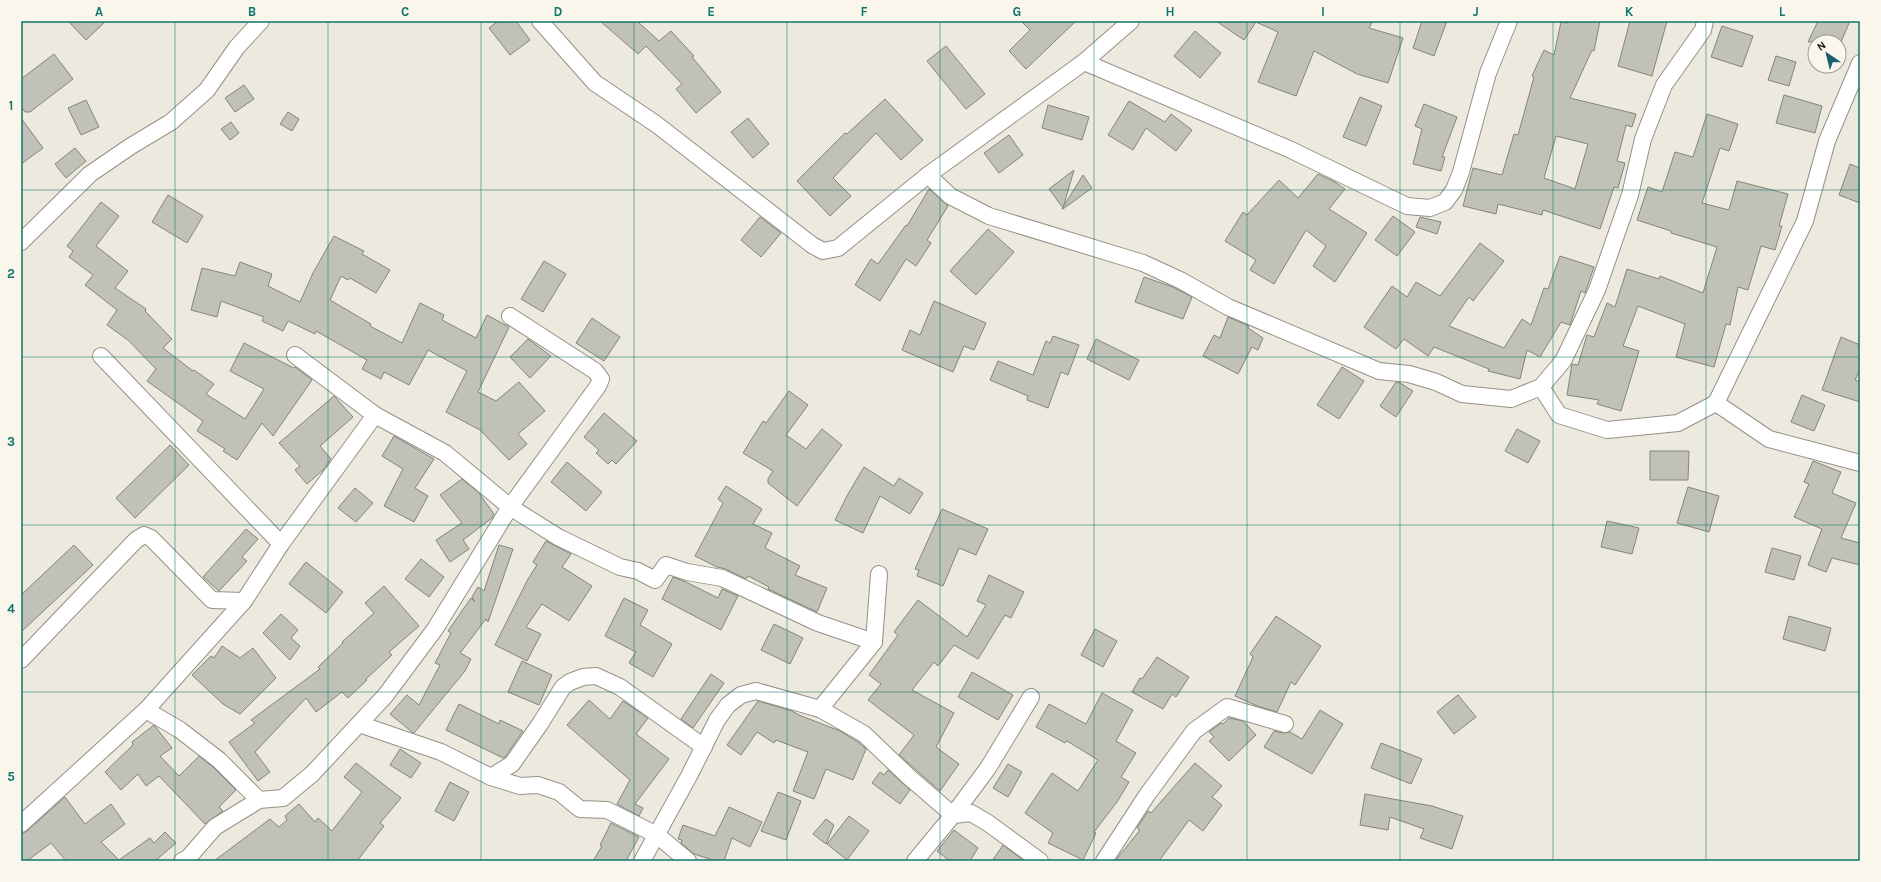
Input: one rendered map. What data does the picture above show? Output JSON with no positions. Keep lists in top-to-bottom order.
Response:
{
  "north": "top left",
  "grid": {
    "columns": [
      "A",
      "B",
      "C",
      "D",
      "E",
      "F",
      "G",
      "H",
      "I",
      "J",
      "K",
      "L"
    ],
    "rows": [
      "1",
      "2",
      "3",
      "4",
      "5"
    ]
  }
}
